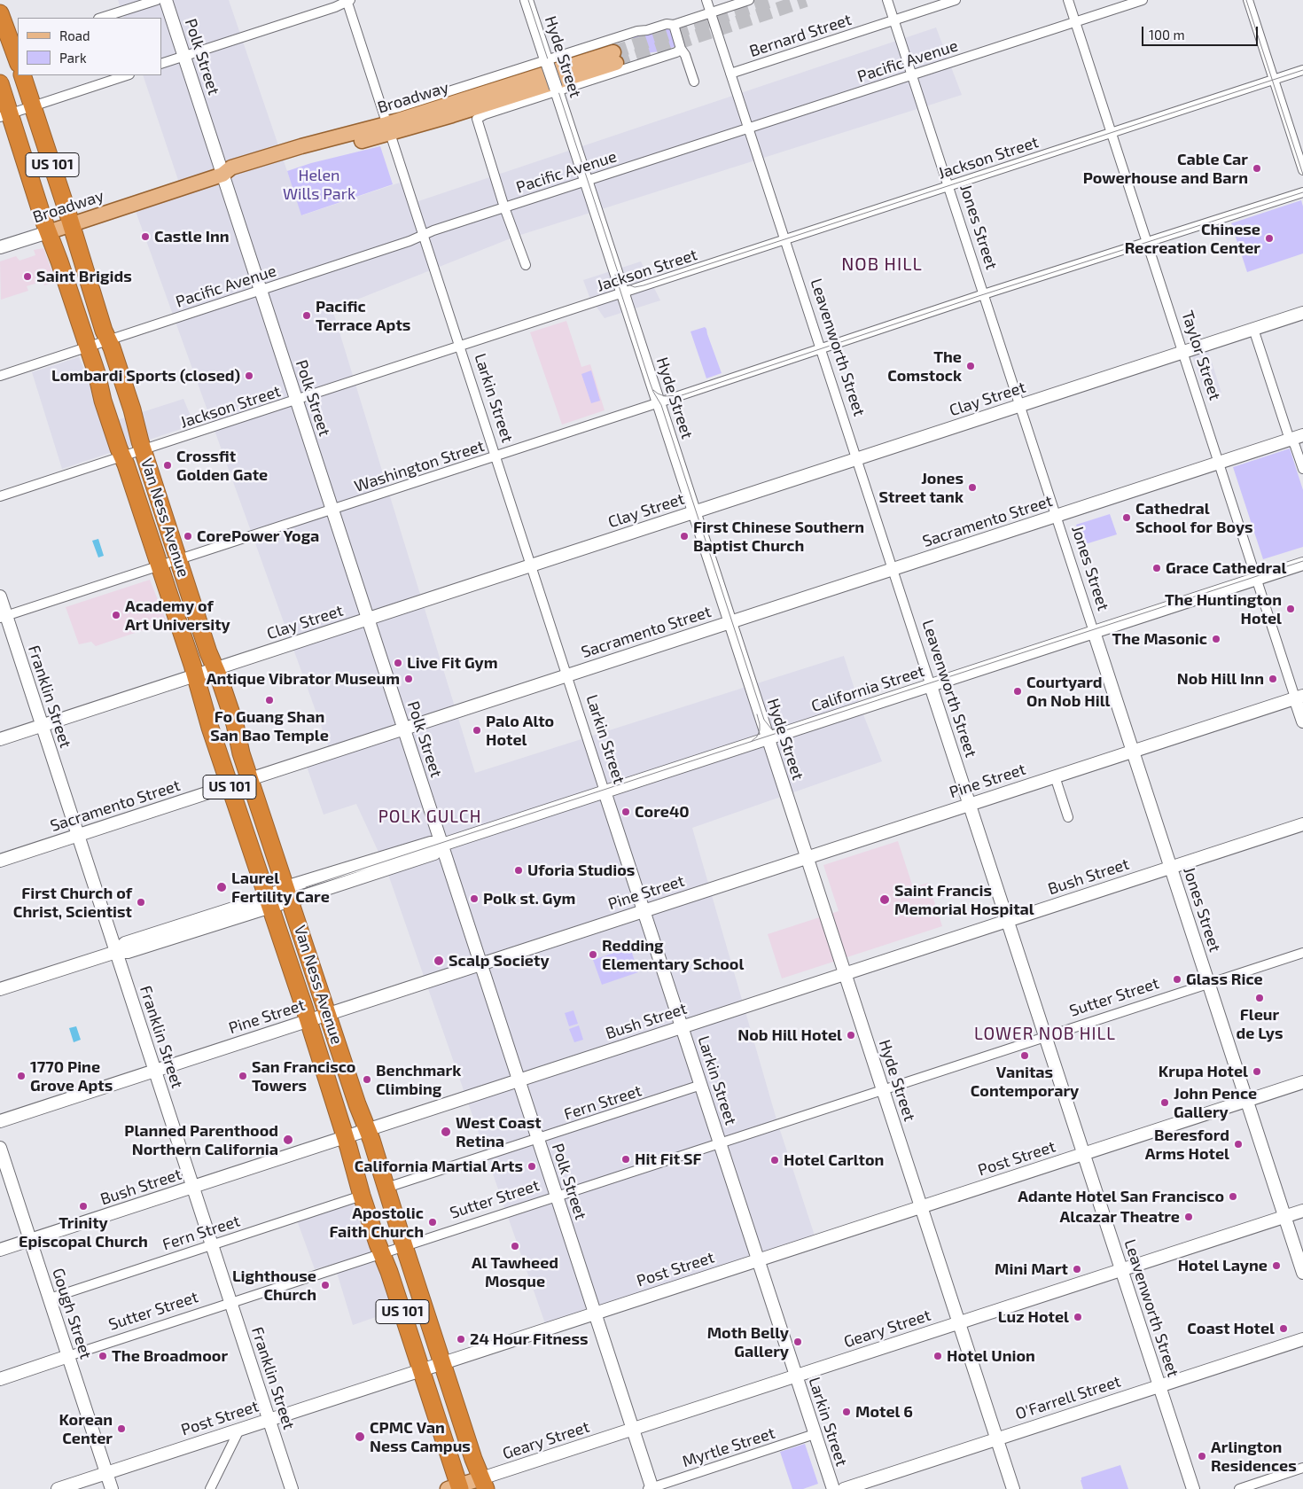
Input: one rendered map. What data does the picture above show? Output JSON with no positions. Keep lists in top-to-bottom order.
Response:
{
  "streets": {
    "highway": ["US 101", "Van Ness Avenue"],
    "main road": ["Broadway"],
    "street": [
      "Bernard Street",
      "Polk Street",
      "Hyde Street",
      "Pacific Avenue",
      "Jackson Street",
      "Jones Street",
      "Leavenworth Street",
      "Taylor Street",
      "Larkin Street",
      "Clay Street",
      "Washington Street",
      "Sacramento Street",
      "California Street",
      "Franklin Street",
      "Pine Street",
      "Bush Street",
      "Sutter Street",
      "Fern Street",
      "Post Street",
      "Gough Street",
      "Geary Street",
      "O'Farrell Street",
      "Myrtle Street"
    ]
  },
  "crossings": [
    ["Bernard Street", "Jones Street"],
    ["Bernard Street", "Leavenworth Street"],
    ["Polk Street", "Pacific Avenue"],
    ["Polk Street", "Broadway"],
    ["Polk Street", "Jackson Street"],
    ["Polk Street", "Clay Street"],
    ["Polk Street", "Washington Street"],
    ["Polk Street", "Sacramento Street"],
    ["Polk Street", "California Street"],
    ["Polk Street", "Pine Street"],
    ["Polk Street", "Bush Street"],
    ["Polk Street", "Sutter Street"],
    ["Polk Street", "Fern Street"],
    ["Polk Street", "Post Street"],
    ["Polk Street", "Geary Street"],
    ["Polk Street", "Myrtle Street"],
    ["Hyde Street", "Pacific Avenue"],
    ["Hyde Street", "Broadway"],
    ["Hyde Street", "Jackson Street"],
    ["Hyde Street", "Clay Street"],
    ["Hyde Street", "Washington Street"],
    ["Hyde Street", "Sacramento Street"],
    ["Hyde Street", "California Street"],
    ["Hyde Street", "Pine Street"],
    ["Hyde Street", "Bush Street"],
    ["Hyde Street", "Sutter Street"],
    ["Hyde Street", "Post Street"],
    ["Hyde Street", "Geary Street"],
    ["Hyde Street", "O'Farrell Street"],
    ["Pacific Avenue", "Jones Street"],
    ["Pacific Avenue", "Leavenworth Street"],
    ["Pacific Avenue", "Taylor Street"],
    ["Pacific Avenue", "Larkin Street"],
    ["Pacific Avenue", "Van Ness Avenue"],
    ["Broadway", "Leavenworth Street"],
    ["Broadway", "Larkin Street"],
    ["Broadway", "Van Ness Avenue"],
    ["Jackson Street", "Jones Street"],
    ["Jackson Street", "Leavenworth Street"],
    ["Jackson Street", "Taylor Street"],
    ["Jackson Street", "Larkin Street"],
    ["Jackson Street", "Van Ness Avenue"],
    ["Jones Street", "Clay Street"],
    ["Jones Street", "Washington Street"],
    ["Jones Street", "Sacramento Street"],
    ["Jones Street", "California Street"],
    ["Jones Street", "Pine Street"],
    ["Jones Street", "Bush Street"],
    ["Jones Street", "Sutter Street"],
    ["Jones Street", "Post Street"],
    ["Jones Street", "Geary Street"],
    ["Leavenworth Street", "Clay Street"],
    ["Leavenworth Street", "Washington Street"],
    ["Leavenworth Street", "Sacramento Street"],
    ["Leavenworth Street", "California Street"],
    ["Leavenworth Street", "Pine Street"],
    ["Leavenworth Street", "Bush Street"],
    ["Leavenworth Street", "Sutter Street"],
    ["Leavenworth Street", "Post Street"],
    ["Leavenworth Street", "Geary Street"],
    ["Leavenworth Street", "O'Farrell Street"],
    ["Taylor Street", "Clay Street"],
    ["Taylor Street", "Washington Street"],
    ["Taylor Street", "Sacramento Street"],
    ["Taylor Street", "California Street"],
    ["Taylor Street", "Pine Street"],
    ["Larkin Street", "Clay Street"],
    ["Larkin Street", "Washington Street"],
    ["Larkin Street", "Sacramento Street"],
    ["Larkin Street", "California Street"],
    ["Larkin Street", "Pine Street"],
    ["Larkin Street", "Bush Street"],
    ["Larkin Street", "Sutter Street"],
    ["Larkin Street", "Fern Street"],
    ["Larkin Street", "Post Street"],
    ["Larkin Street", "Geary Street"],
    ["Larkin Street", "Myrtle Street"],
    ["Clay Street", "Van Ness Avenue"],
    ["Clay Street", "Franklin Street"],
    ["Washington Street", "Van Ness Avenue"],
    ["Washington Street", "Franklin Street"],
    ["Van Ness Avenue", "Sacramento Street"],
    ["Van Ness Avenue", "California Street"],
    ["Van Ness Avenue", "Pine Street"],
    ["Van Ness Avenue", "Bush Street"],
    ["Van Ness Avenue", "Sutter Street"],
    ["Van Ness Avenue", "Fern Street"],
    ["Van Ness Avenue", "Post Street"],
    ["Van Ness Avenue", "Geary Street"],
    ["Sacramento Street", "Franklin Street"],
    ["California Street", "Franklin Street"],
    ["Franklin Street", "Pine Street"],
    ["Franklin Street", "Bush Street"],
    ["Franklin Street", "Sutter Street"],
    ["Franklin Street", "Fern Street"],
    ["Franklin Street", "Post Street"],
    ["Bush Street", "Gough Street"],
    ["Sutter Street", "Gough Street"],
    ["Fern Street", "Gough Street"],
    ["Post Street", "Gough Street"]
  ],
  "districts": ["NOB HILL", "POLK GULCH", "LOWER NOB HILL"],
  "parks": ["Helen Wills Park"],
  "places": [
    "Cable Car Powerhouse and Barn",
    "Castle Inn",
    "Chinese Recreation Center",
    "Saint Brigids",
    "Pacific Terrace Apts",
    "The Comstock",
    "Lombardi Sports (closed)",
    "Crossfit Golden Gate",
    "Jones Street tank",
    "Cathedral School for Boys",
    "CorePower Yoga",
    "First Chinese Southern Baptist Church",
    "Grace Cathedral",
    "The Huntington Hotel",
    "Academy of Art University",
    "The Masonic",
    "Live Fit Gym",
    "Antique Vibrator Museum",
    "Nob Hill Inn",
    "Courtyard On Nob Hill",
    "Fo Guang Shan San Bao Temple",
    "Palo Alto Hotel",
    "Core40",
    "Uforia Studios",
    "Laurel Fertility Care",
    "Polk st. Gym",
    "Saint Francis Memorial Hospital",
    "First Church of Christ, Scientist",
    "Redding Elementary School",
    "Scalp Society",
    "Glass Rice",
    "Fleur de Lys",
    "Nob Hill Hotel",
    "Vanitas Contemporary",
    "Krupa Hotel",
    "1770 Pine Grove Apts",
    "San Francisco Towers",
    "Benchmark Climbing",
    "John Pence Gallery",
    "West Coast Retina",
    "Planned Parenthood Northern California",
    "Beresford Arms Hotel",
    "Hit Fit SF",
    "Hotel Carlton",
    "California Martial Arts",
    "Adante Hotel San Francisco",
    "Trinity Episcopal Church",
    "Alcazar Theatre",
    "Apostolic Faith Church",
    "Al Tawheed Mosque",
    "Hotel Layne",
    "Mini Mart",
    "Lighthouse Church",
    "Luz Hotel",
    "Coast Hotel",
    "24 Hour Fitness",
    "Moth Belly Gallery",
    "The Broadmoor",
    "Hotel Union",
    "Motel 6",
    "Korean Center",
    "CPMC Van Ness Campus",
    "Arlington Residences"
  ],
  "legend": ["Road", "Park"],
  "scale_bar": "100 m"
}
